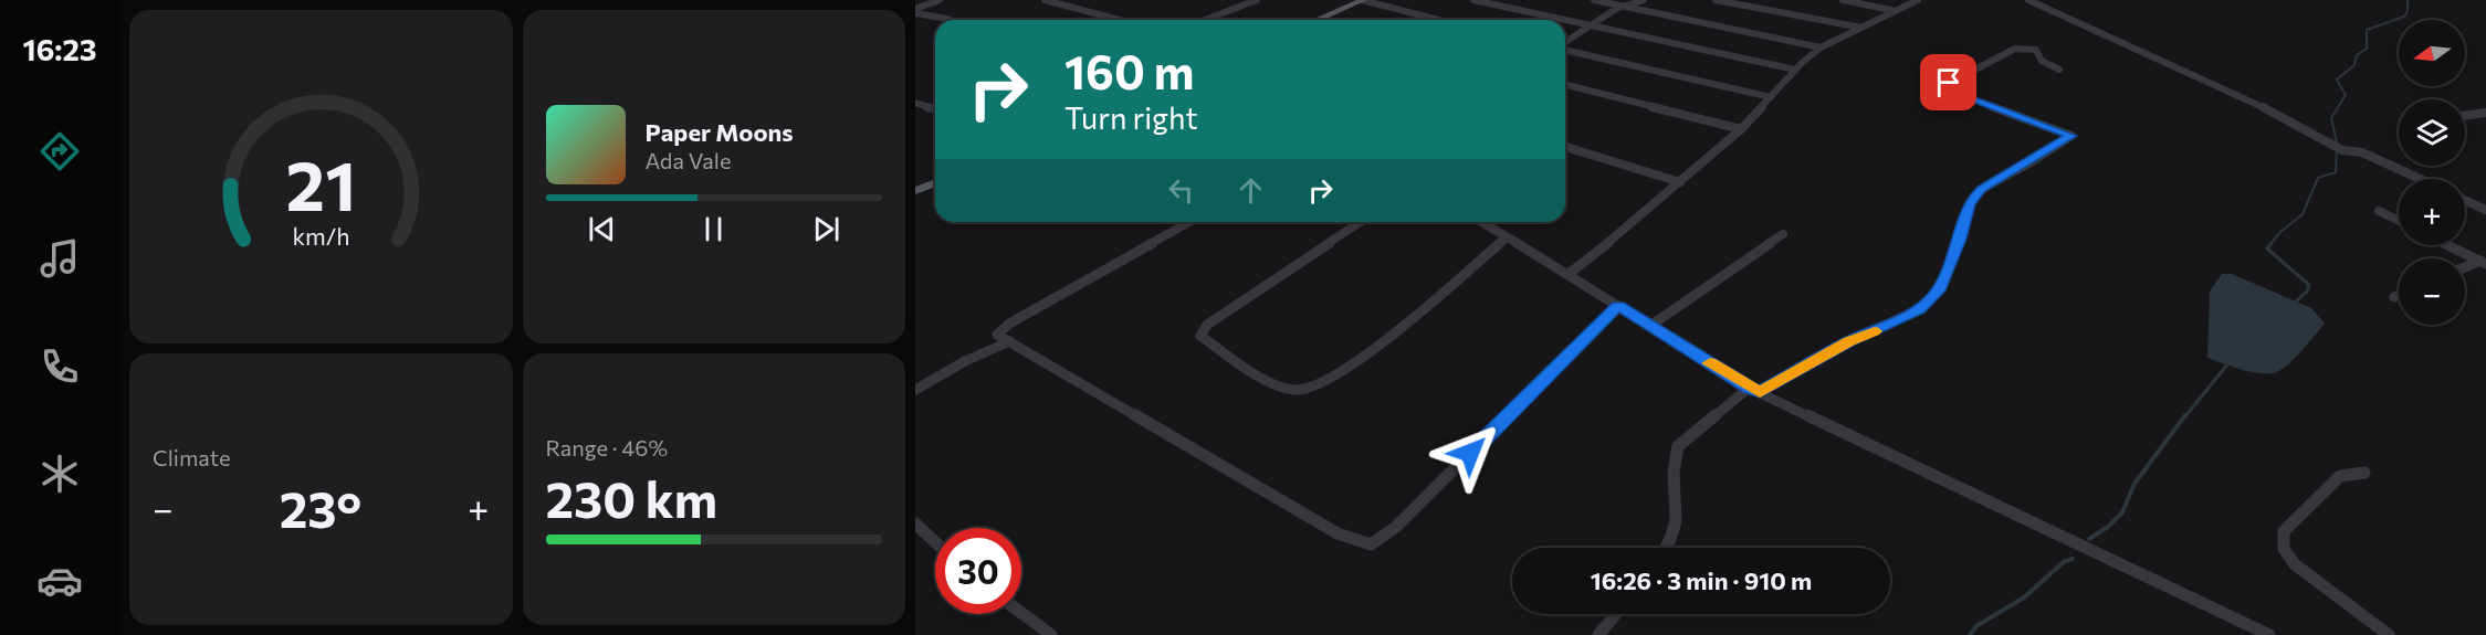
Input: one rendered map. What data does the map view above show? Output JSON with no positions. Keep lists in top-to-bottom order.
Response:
{
  "north": "left",
  "page": {
    "tabs": "16:23",
    "map_buttons": ["+", "−"],
    "turn": ["160 m", "Turn right"],
    "song": ["Paper Moons", "Ada Vale"],
    "tile": [
      "Climate",
      ["Range · 46%", "230 km"]
    ],
    "heat": ["−", "23°", "+"],
    "limit": "30",
    "trip": "16:26 · 3 min · 910 m",
    "gauge": ["21", "km/h"]
  }
}
